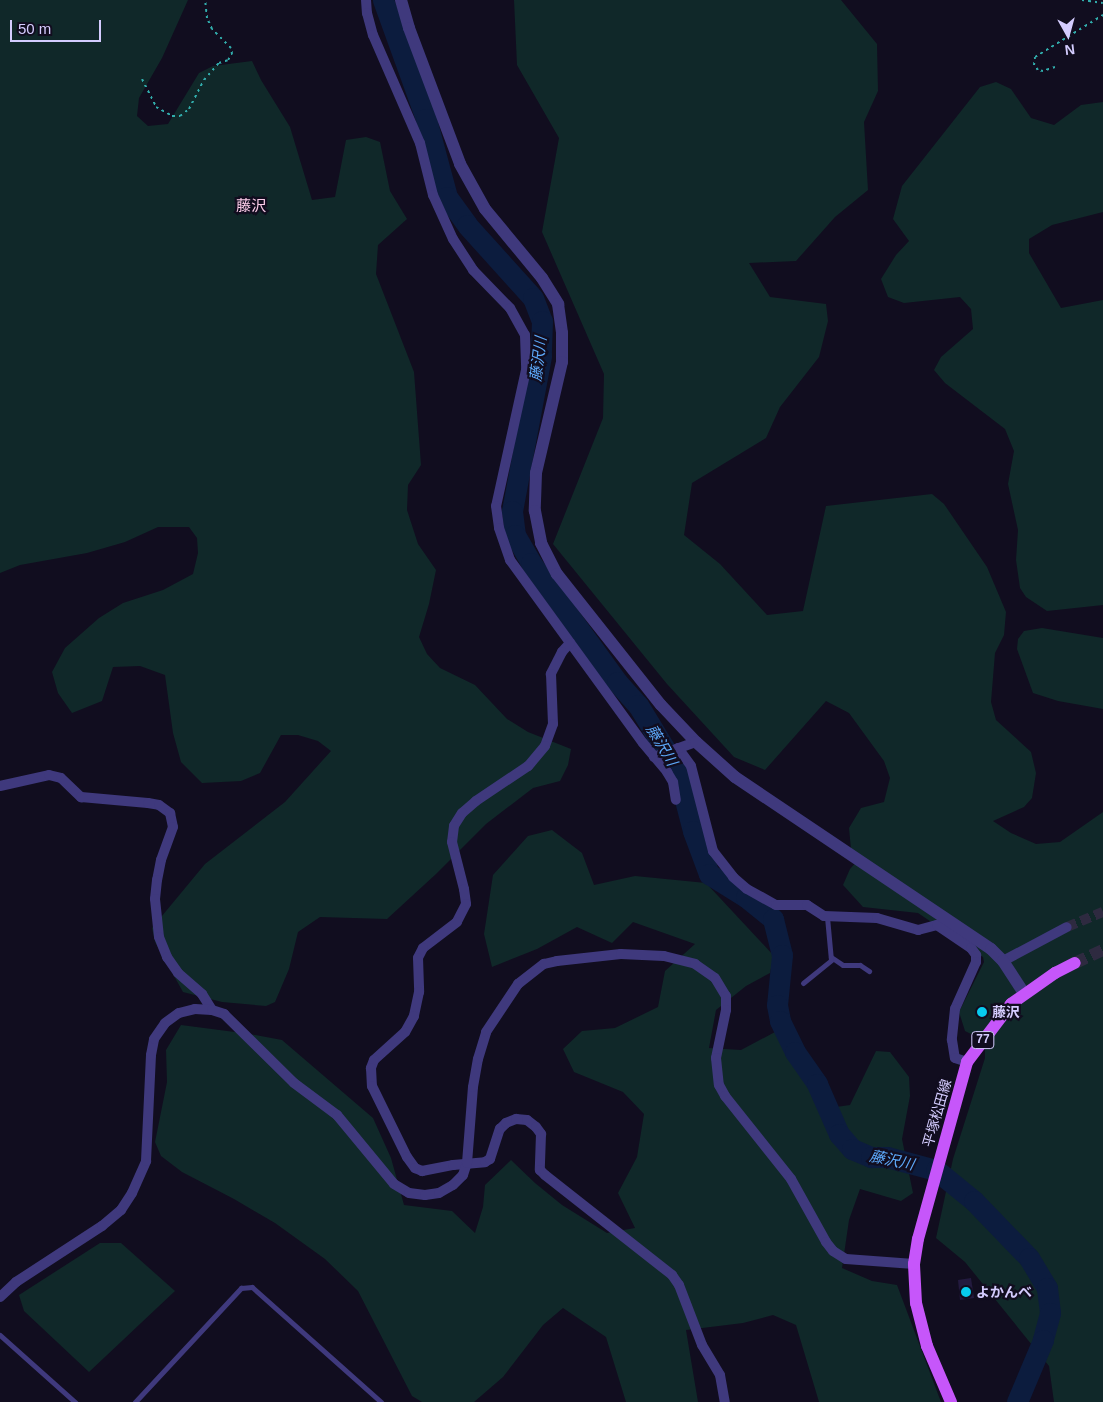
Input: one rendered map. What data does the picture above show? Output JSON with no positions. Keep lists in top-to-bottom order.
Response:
{
  "streets": {
    "main road": ["77", "平塚松田線"]
  },
  "districts": ["藤沢"],
  "water": ["藤沢川"],
  "places": ["藤沢", "よかんべ"],
  "scale_bar": "50 m",
  "north": "bottom"
}
